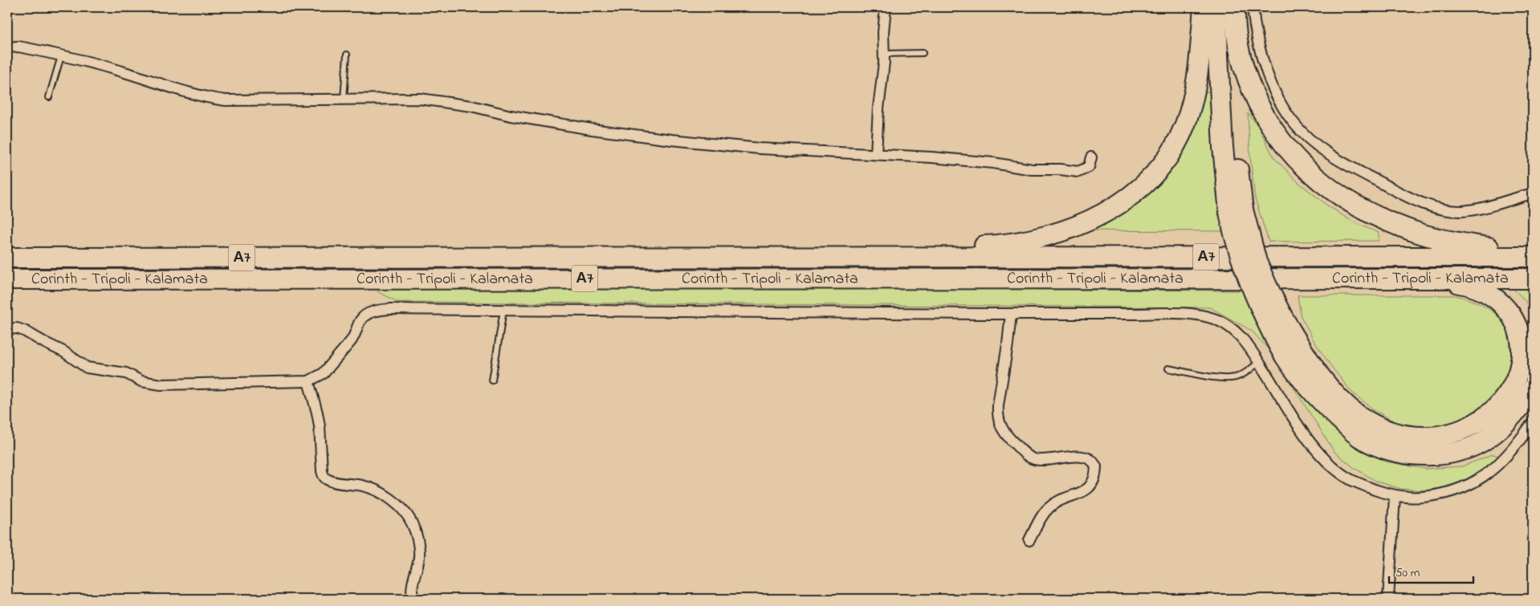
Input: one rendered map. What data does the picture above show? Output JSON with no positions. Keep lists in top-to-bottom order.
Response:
{
  "streets": {
    "highway": ["Α7", "Corinth - Tripoli - Kalamata"]
  },
  "scale_bar": "50 m"
}
